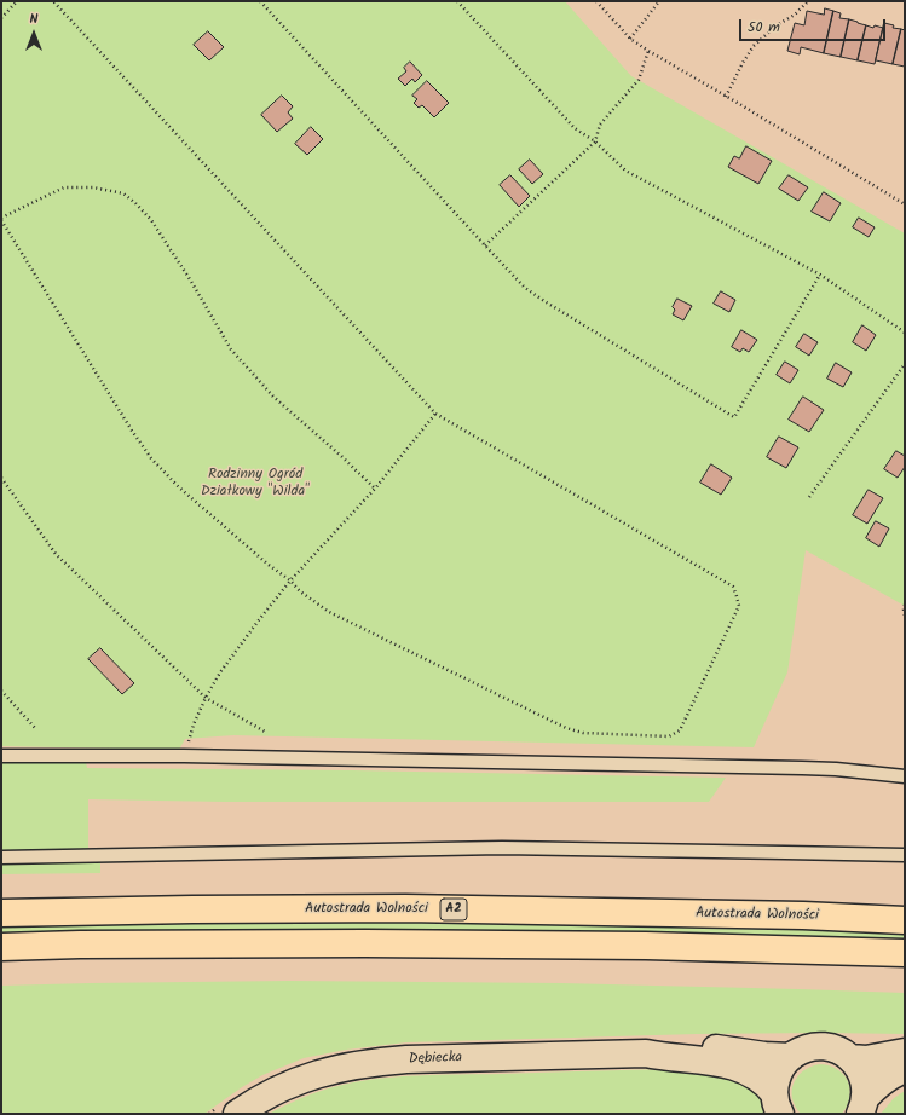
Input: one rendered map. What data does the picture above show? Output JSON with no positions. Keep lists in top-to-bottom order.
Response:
{
  "streets": {
    "highway": ["Autostrada Wolności", "A2"],
    "street": ["Dębiecka"]
  },
  "parks": ["Rodzinny Ogród Działkowy \"Wilda\""],
  "scale_bar": "50 m",
  "north": "top"
}
